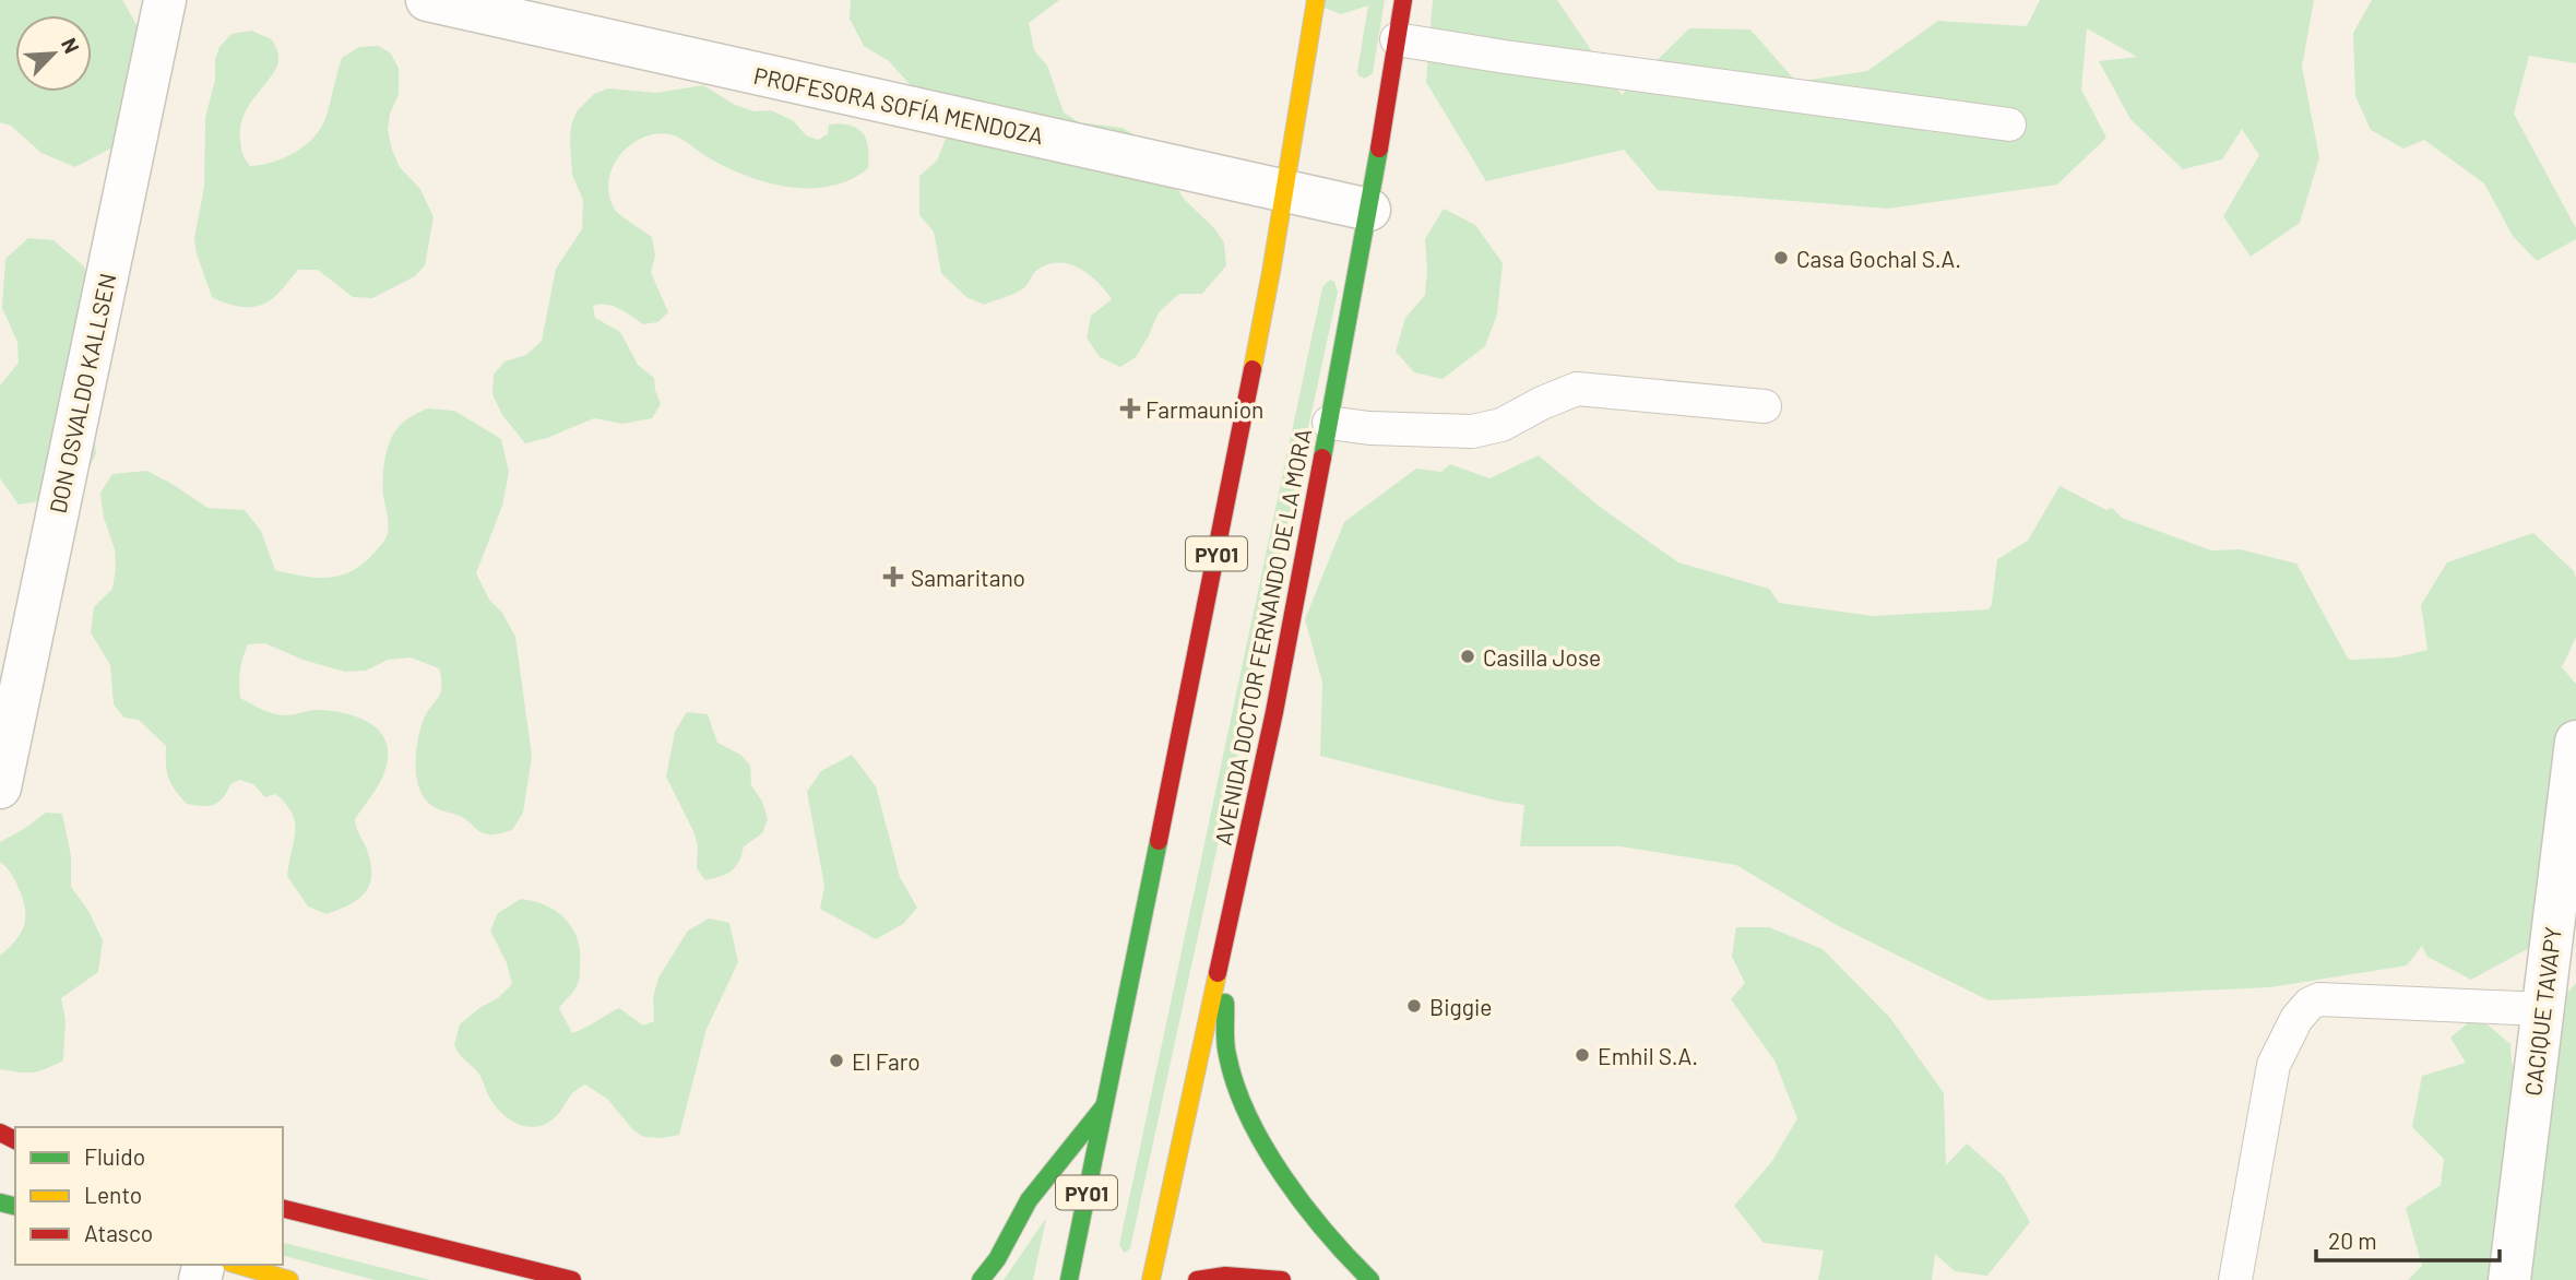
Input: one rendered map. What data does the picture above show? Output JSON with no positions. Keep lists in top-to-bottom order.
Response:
{
  "streets": {
    "main road": ["PY01", "AVENIDA DOCTOR FERNANDO DE LA MORA"],
    "street": ["PROFESORA SOFÍA MENDOZA", "DON OSVALDO KALLSEN", "CACIQUE TAVAPY"]
  },
  "crossings": [
    ["PROFESORA SOFÍA MENDOZA", "PY01"],
    ["PROFESORA SOFÍA MENDOZA", "AVENIDA DOCTOR FERNANDO DE LA MORA"]
  ],
  "places": {
    "other": [
      "Casa Gochal S.A.",
      "Casilla Jose",
      "Biggie",
      "Emhil S.A.",
      "El Faro"
    ],
    "health": ["Farmaunion", "Samaritano"]
  },
  "legend": ["Fluido", "Lento", "Atasco"],
  "scale_bar": "20 m",
  "north": "top right"
}
